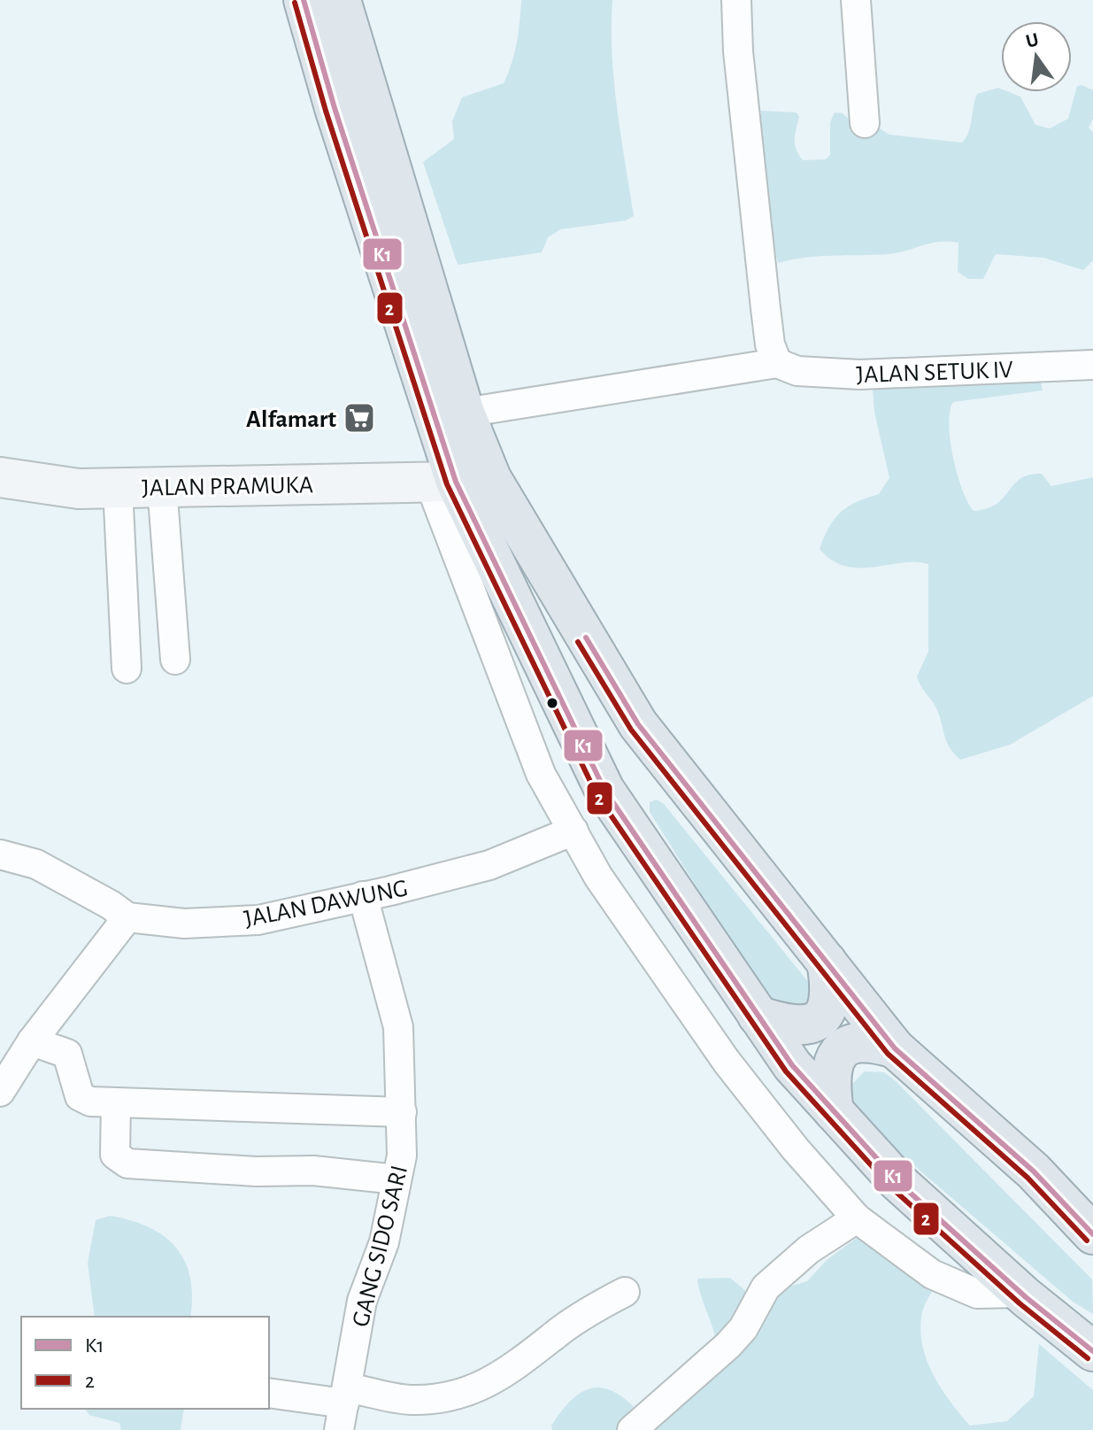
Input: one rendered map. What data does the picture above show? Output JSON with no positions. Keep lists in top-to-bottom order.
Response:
{
  "streets": {
    "main road": ["JALAN PRAMUKA"],
    "street": ["JALAN SETUK IV", "JALAN DAWUNG", "GANG SIDO SARI"]
  },
  "crossings": [
    ["JALAN DAWUNG", "GANG SIDO SARI"]
  ],
  "places": {
    "supermarket": ["Alfamart"]
  },
  "lines": ["transit line K1", "transit line 2"],
  "legend": ["K1", "2"],
  "north": "top"
}
